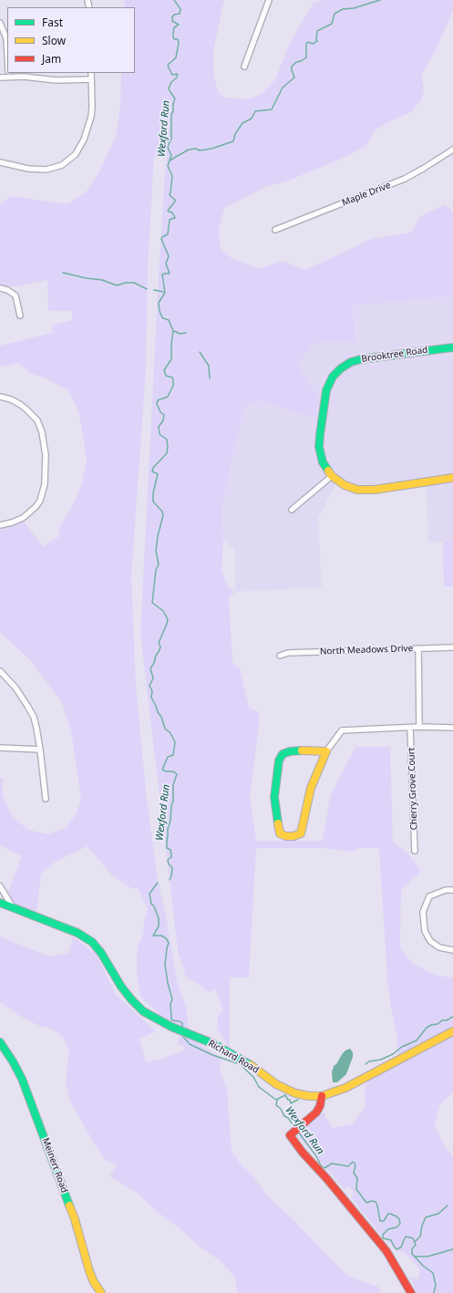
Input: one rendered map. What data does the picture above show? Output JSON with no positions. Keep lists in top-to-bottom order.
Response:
{
  "streets": {
    "street": [
      "Maple Drive",
      "Brooktree Road",
      "North Meadows Drive",
      "Cherry Grove Court",
      "Richard Road",
      "Meinert Road"
    ]
  },
  "water": ["Wexford Run"],
  "legend": ["Fast", "Slow", "Jam"]
}
